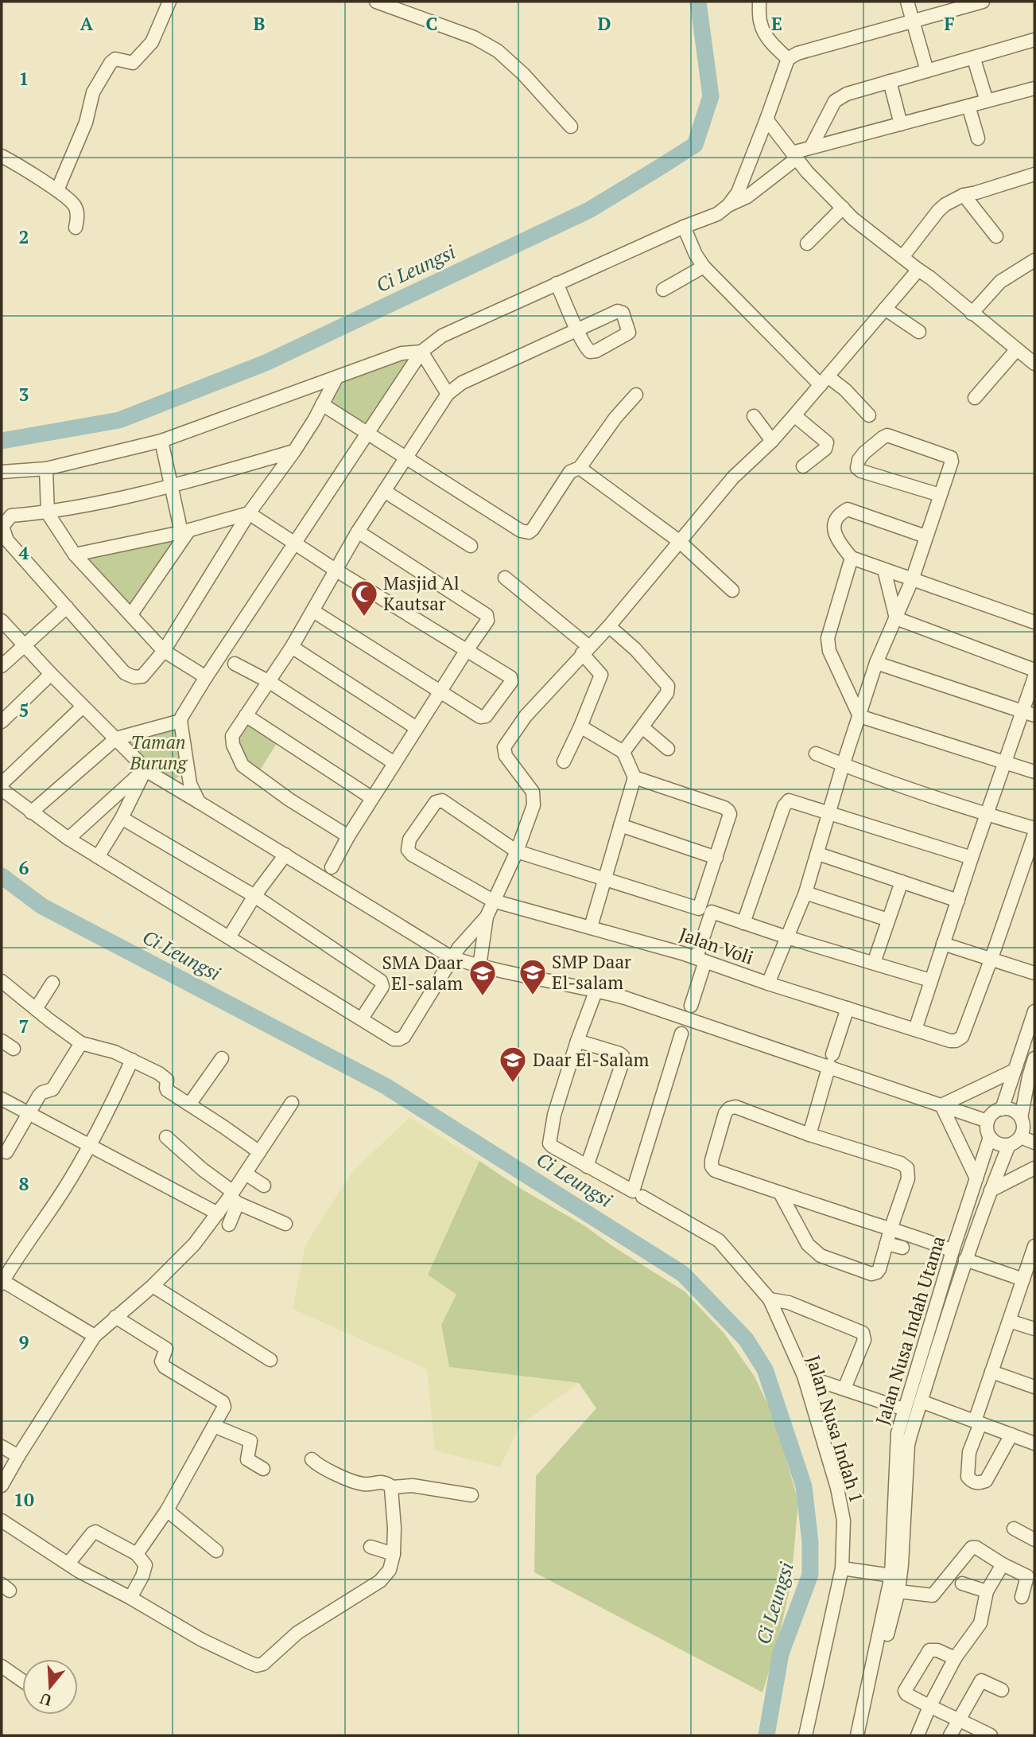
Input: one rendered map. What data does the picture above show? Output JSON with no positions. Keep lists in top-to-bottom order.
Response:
{
  "streets": {
    "street": ["Jalan Voli", "Jalan Nusa Indah Utama", "Jalan Nusa Indah 1"]
  },
  "water": ["Ci Leungsi"],
  "parks": ["Taman Burung"],
  "places": {
    "mosque": ["Masjid Al Kautsar"],
    "school or university": ["SMP Daar El-salam", "SMA Daar El-salam", "Daar El-Salam"]
  },
  "north": "bottom",
  "grid": {
    "columns": [
      "A",
      "B",
      "C",
      "D",
      "E",
      "F"
    ],
    "rows": [
      "1",
      "2",
      "3",
      "4",
      "5",
      "6",
      "7",
      "8",
      "9",
      "10"
    ]
  }
}
